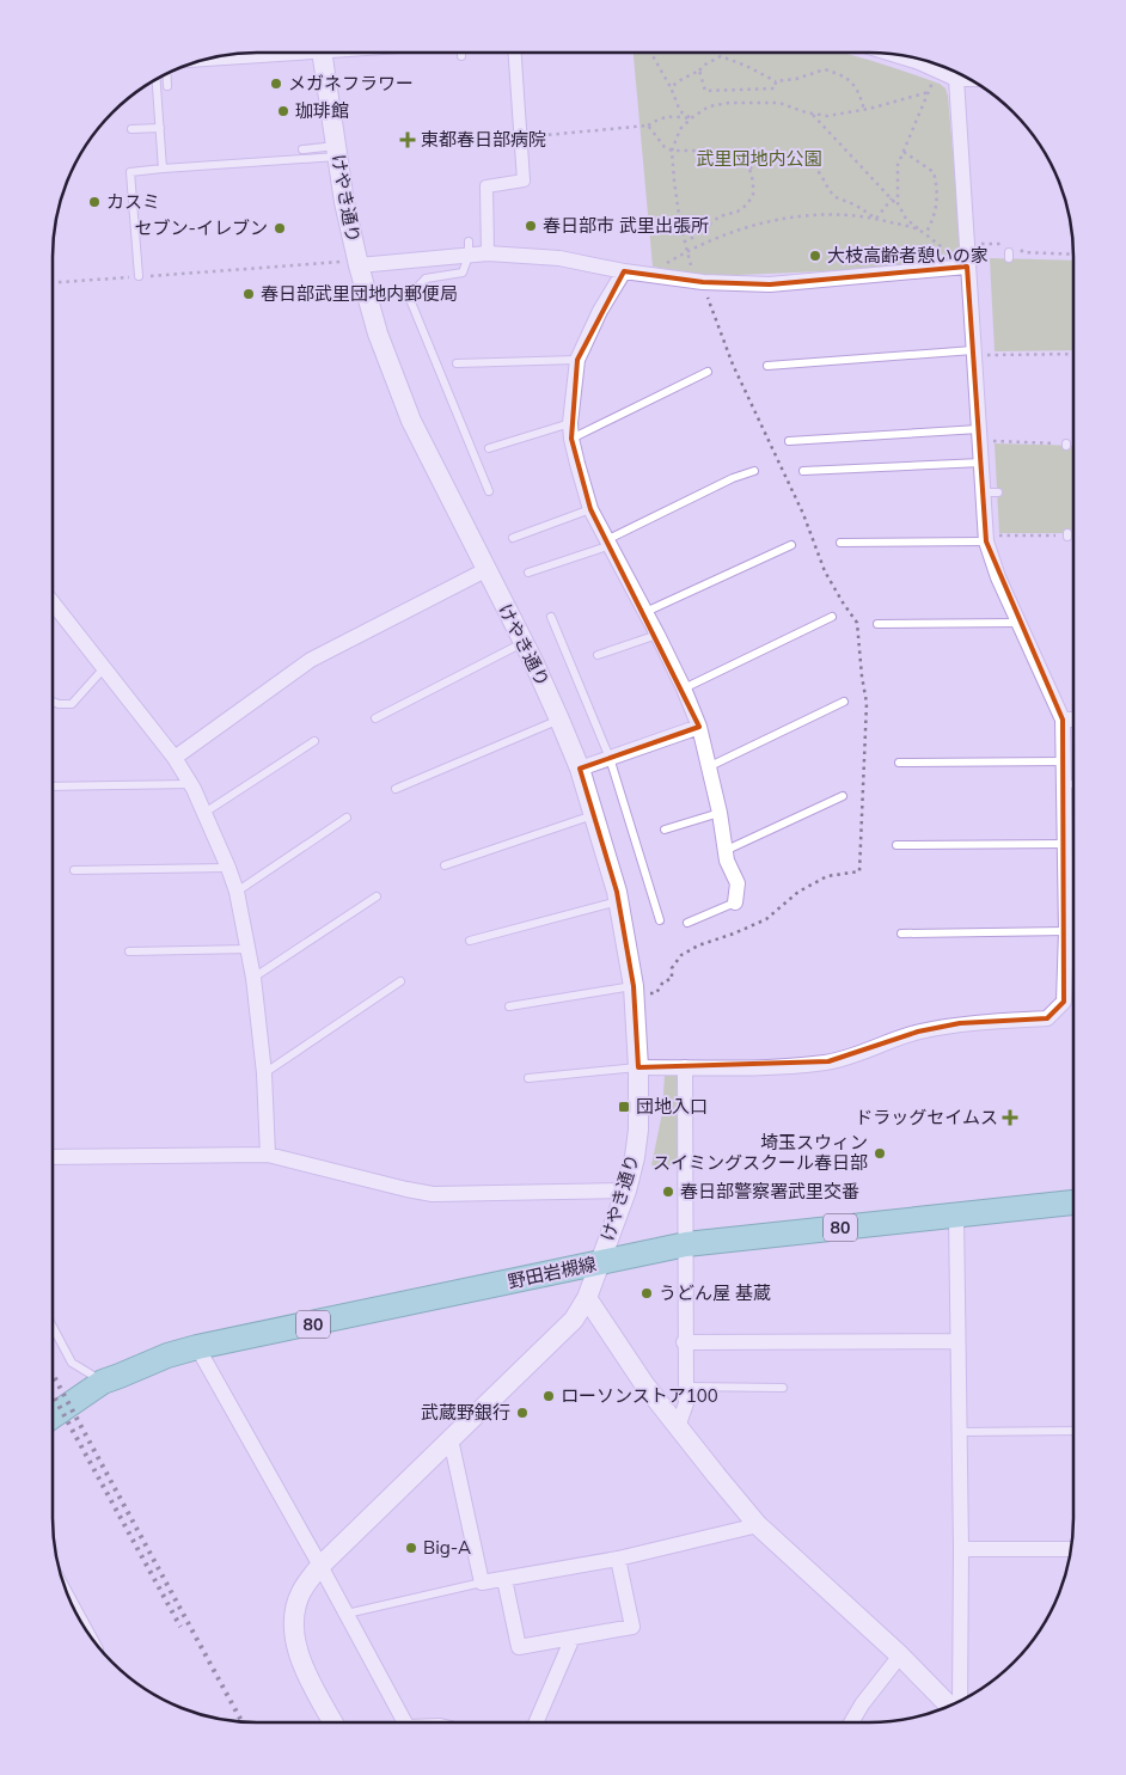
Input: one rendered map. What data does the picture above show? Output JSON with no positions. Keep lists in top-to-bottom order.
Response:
{
  "streets": {
    "main road": ["80", "野田岩槻線"],
    "street": ["けやき通り"]
  },
  "crossings": [
    ["けやき通り", "野田岩槻線"]
  ],
  "parks": ["武里団地内公園"],
  "places": {
    "other": [
      "メガネフラワー",
      "珈琲館",
      "カスミ",
      "春日部市 武里出張所",
      "セブン-イレブン",
      "大枝高齢者憩いの家",
      "春日部武里団地内郵便局",
      "埼玉スウィン スイミングスクール春日部",
      "春日部警察署武里交番",
      "うどん屋 基蔵",
      "ローソンストア100",
      "武蔵野銀行",
      "Big-A"
    ],
    "health": ["東都春日部病院", "ドラッグセイムス"],
    "transit": ["団地入口"]
  }
}
